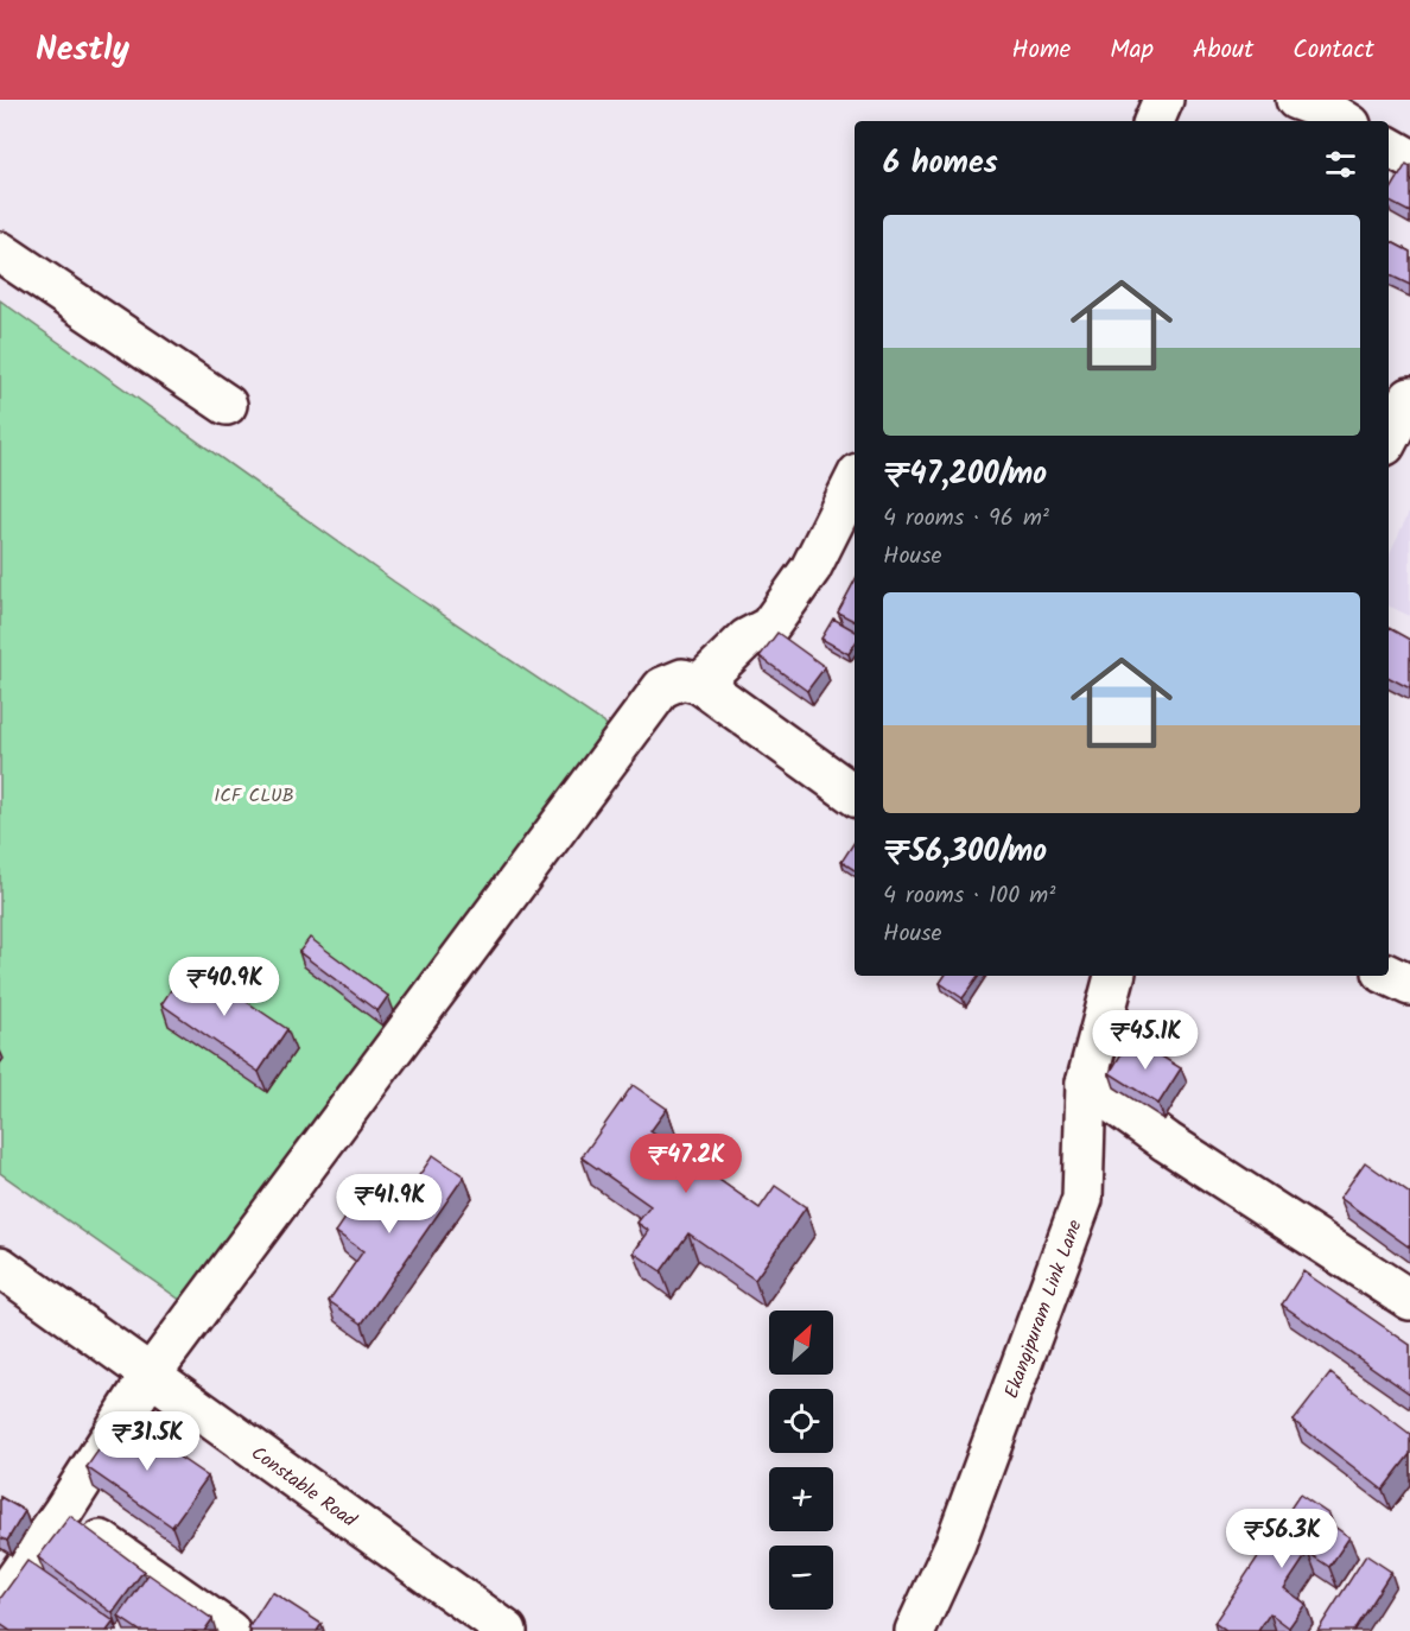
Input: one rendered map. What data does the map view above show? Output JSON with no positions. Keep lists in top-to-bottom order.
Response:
{
  "streets": {
    "street": ["Ekangipuram Link Lane", "Constable Road"]
  },
  "parks": ["ICF CLUB"],
  "north": "top right",
  "page": {
    "header": "Nestly",
    "nav": [
      "Home",
      "Map",
      "About",
      "Contact"
    ],
    "heading": "6 homes",
    "list": [
      {
        "name": "₹47,200/mo",
        "note": "4 rooms · 96 m² · House"
      },
      {
        "name": "₹56,300/mo",
        "note": "4 rooms · 100 m² · House"
      }
    ],
    "price": [
      "₹40.9K",
      "₹45.1K",
      "₹47.2K",
      "₹41.9K",
      "₹31.5K",
      "₹56.3K"
    ],
    "map_buttons": ["+", "−"]
  }
}
